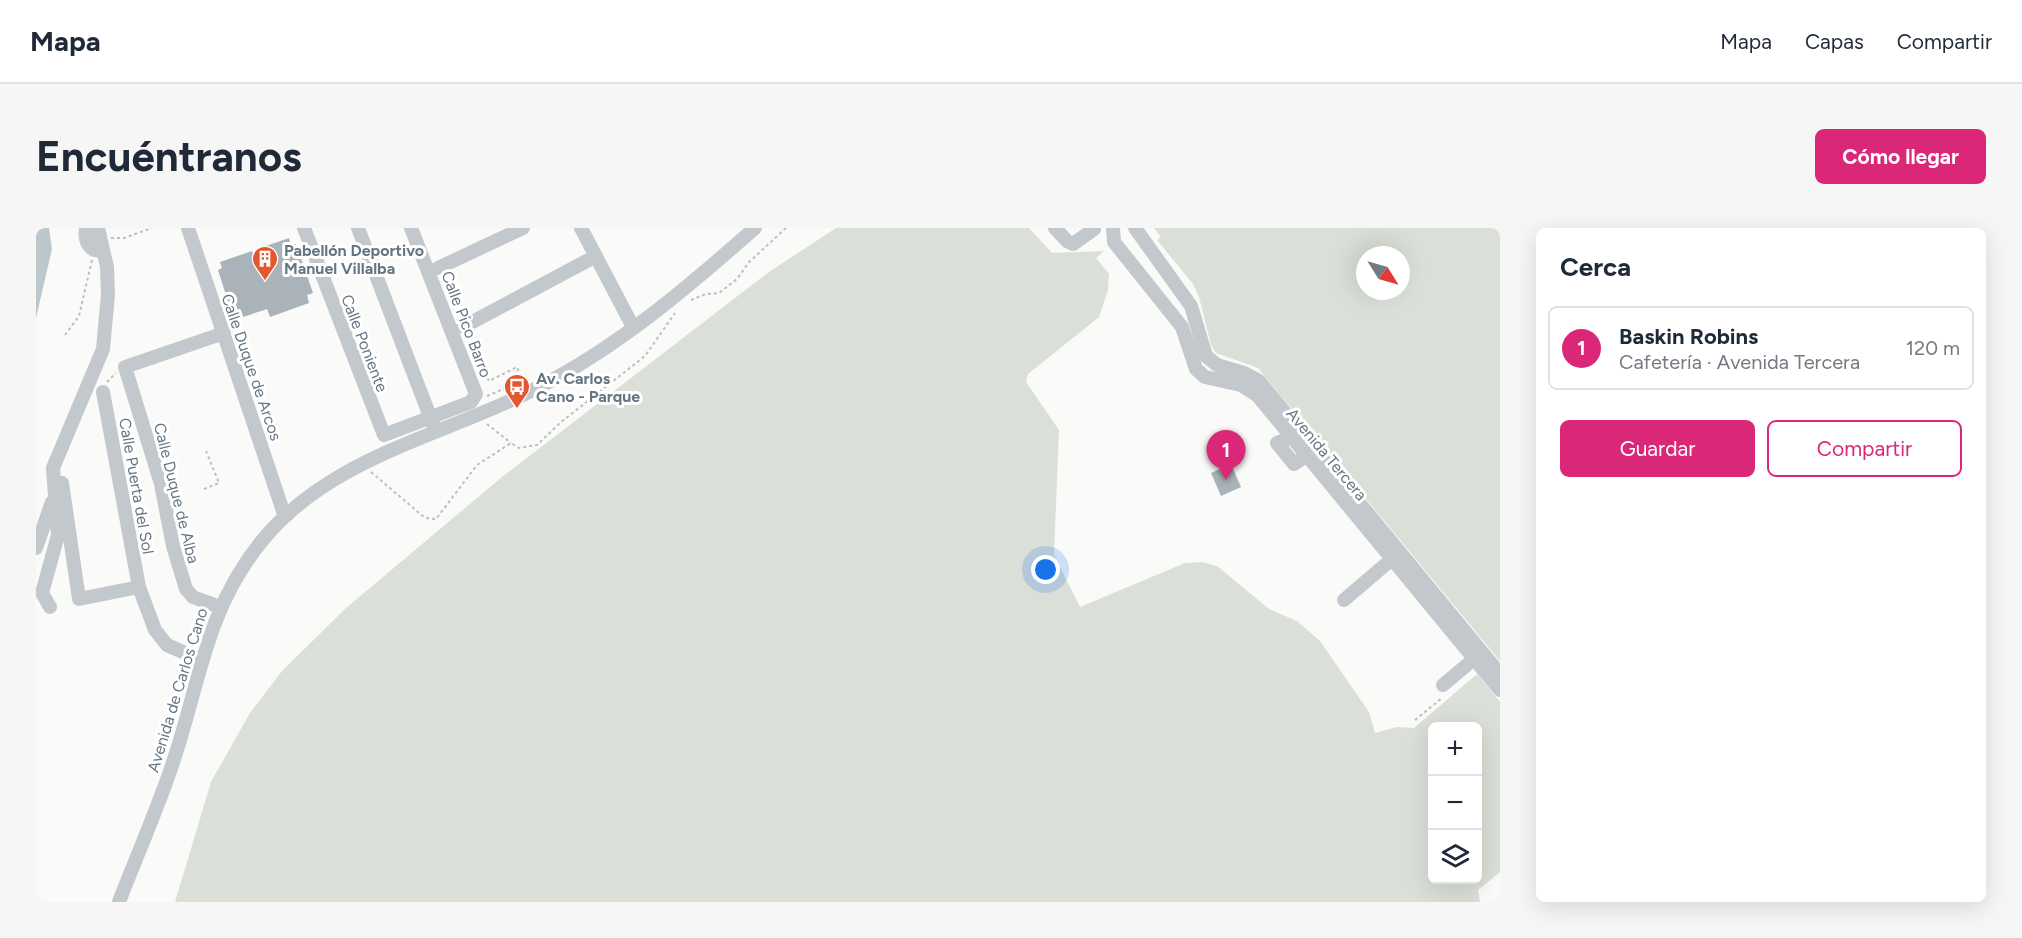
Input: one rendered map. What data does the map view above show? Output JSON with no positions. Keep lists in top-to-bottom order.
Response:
{
  "streets": {
    "street": [
      "Calle Pico Barro",
      "Calle Poniente",
      "Calle Duque de Arcos",
      "Avenida Tercera",
      "Calle Puerta del Sol",
      "Calle Duque de Alba",
      "Avenida de Carlos Cano"
    ]
  },
  "crossings": [
    ["Calle Pico Barro", "Avenida de Carlos Cano"],
    ["Calle Poniente", "Avenida de Carlos Cano"],
    ["Calle Duque de Arcos", "Avenida de Carlos Cano"],
    ["Calle Puerta del Sol", "Avenida de Carlos Cano"],
    ["Calle Duque de Alba", "Avenida de Carlos Cano"]
  ],
  "places": {
    "building": ["Pabellón Deportivo Manuel Villalba"],
    "bus stop": ["Av. Carlos Cano - Parque"]
  },
  "north": "bottom right",
  "page": {
    "header": "Mapa",
    "nav": ["Mapa", "Capas", "Compartir"],
    "buttons": [
      "Cómo llegar",
      ["Guardar", "Compartir"]
    ],
    "title": "Encuéntranos",
    "heading": "Cerca",
    "list": [
      {
        "mark": "1",
        "name": "Baskin Robins",
        "note": "Cafetería · Avenida Tercera",
        "value": "120 m"
      }
    ],
    "pins": "1",
    "map_buttons": ["+", "−"]
  }
}
